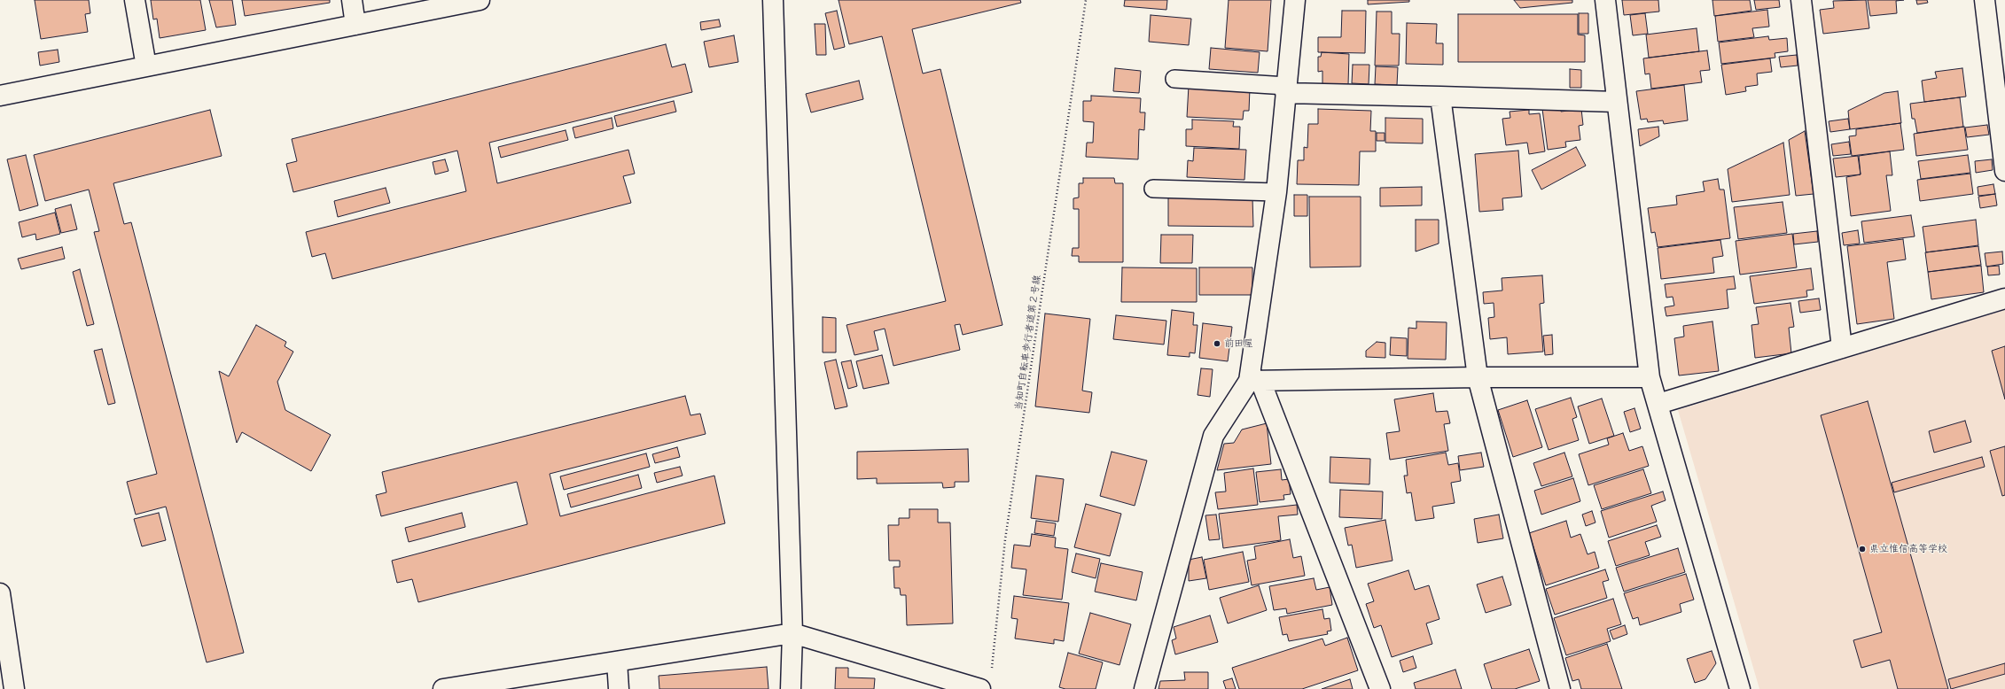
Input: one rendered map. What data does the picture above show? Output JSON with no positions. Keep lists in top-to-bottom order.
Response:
{
  "streets": {
    "path": ["当知町自転車歩行者道第２号線"]
  },
  "places": ["前田屋", "県立惟信高等学校"]
}
